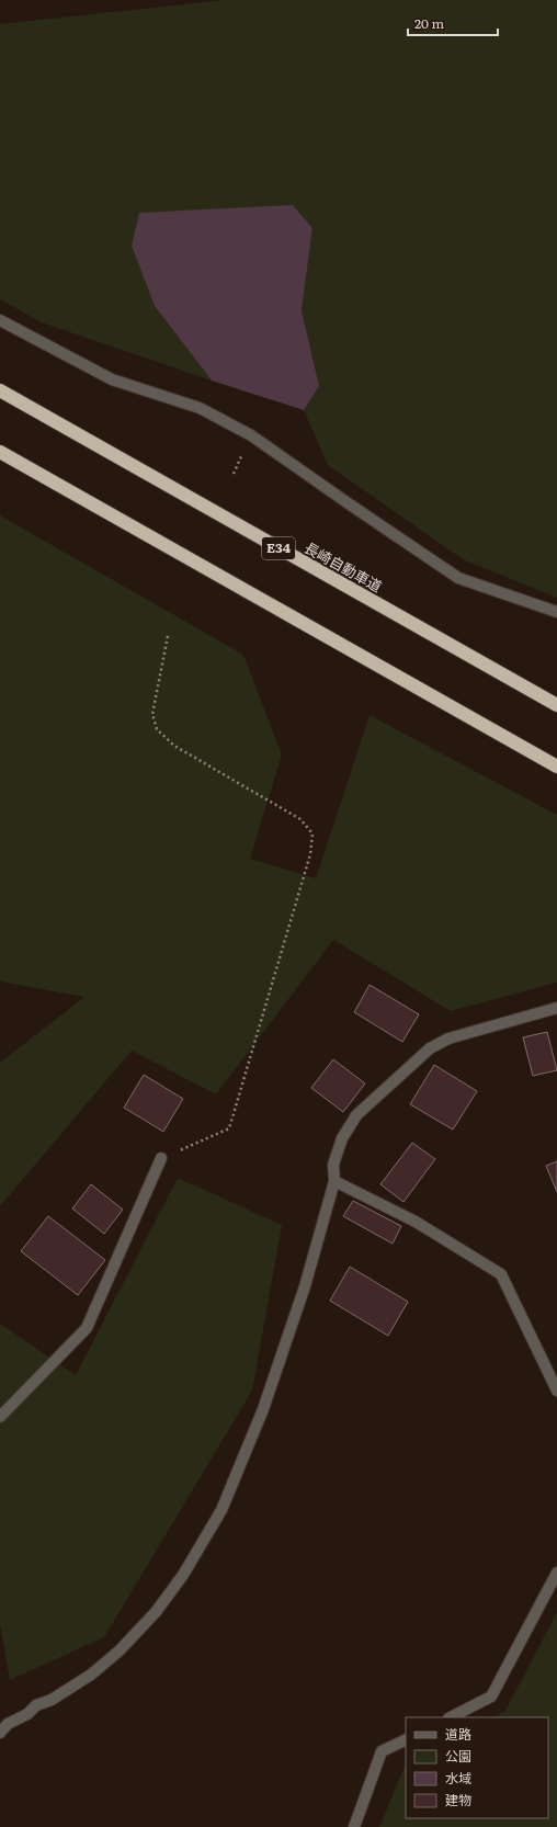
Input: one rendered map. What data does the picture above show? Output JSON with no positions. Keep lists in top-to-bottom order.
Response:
{
  "streets": {
    "highway": ["E34", "長崎自動車道"]
  },
  "legend": [
    "道路",
    "公園",
    "水域",
    "建物"
  ],
  "scale_bar": "20 m"
}
